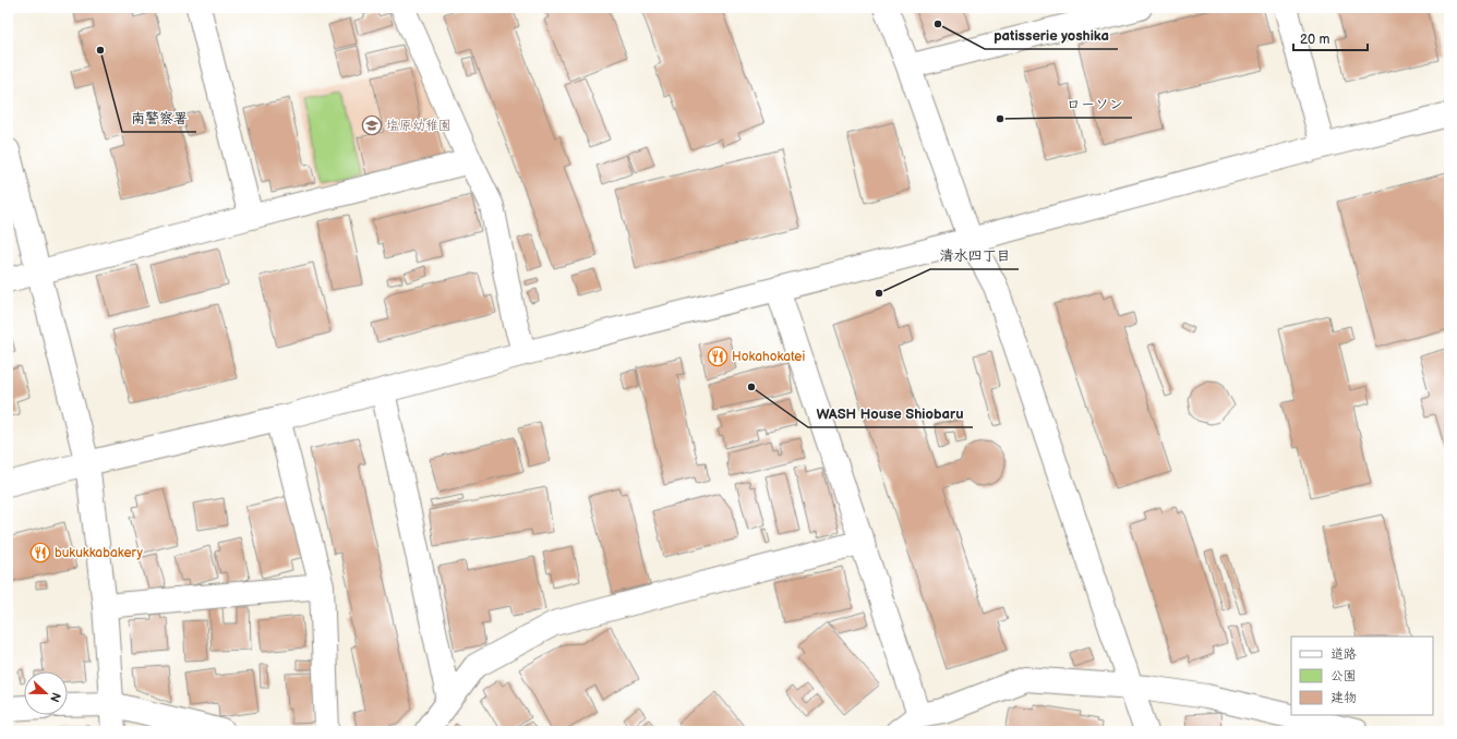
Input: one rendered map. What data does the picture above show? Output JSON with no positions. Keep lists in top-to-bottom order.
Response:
{
  "places": {
    "other": [
      "patisserie yoshika",
      "南警察署",
      "ローソン",
      "清水四丁目",
      "WASH House Shiobaru"
    ],
    "school or university": ["塩原幼稚園"],
    "restaurant": ["Hokahokatei", "bukukkabakery"]
  },
  "legend": ["道路", "公園", "建物"],
  "scale_bar": "20 m",
  "north": "right"
}
